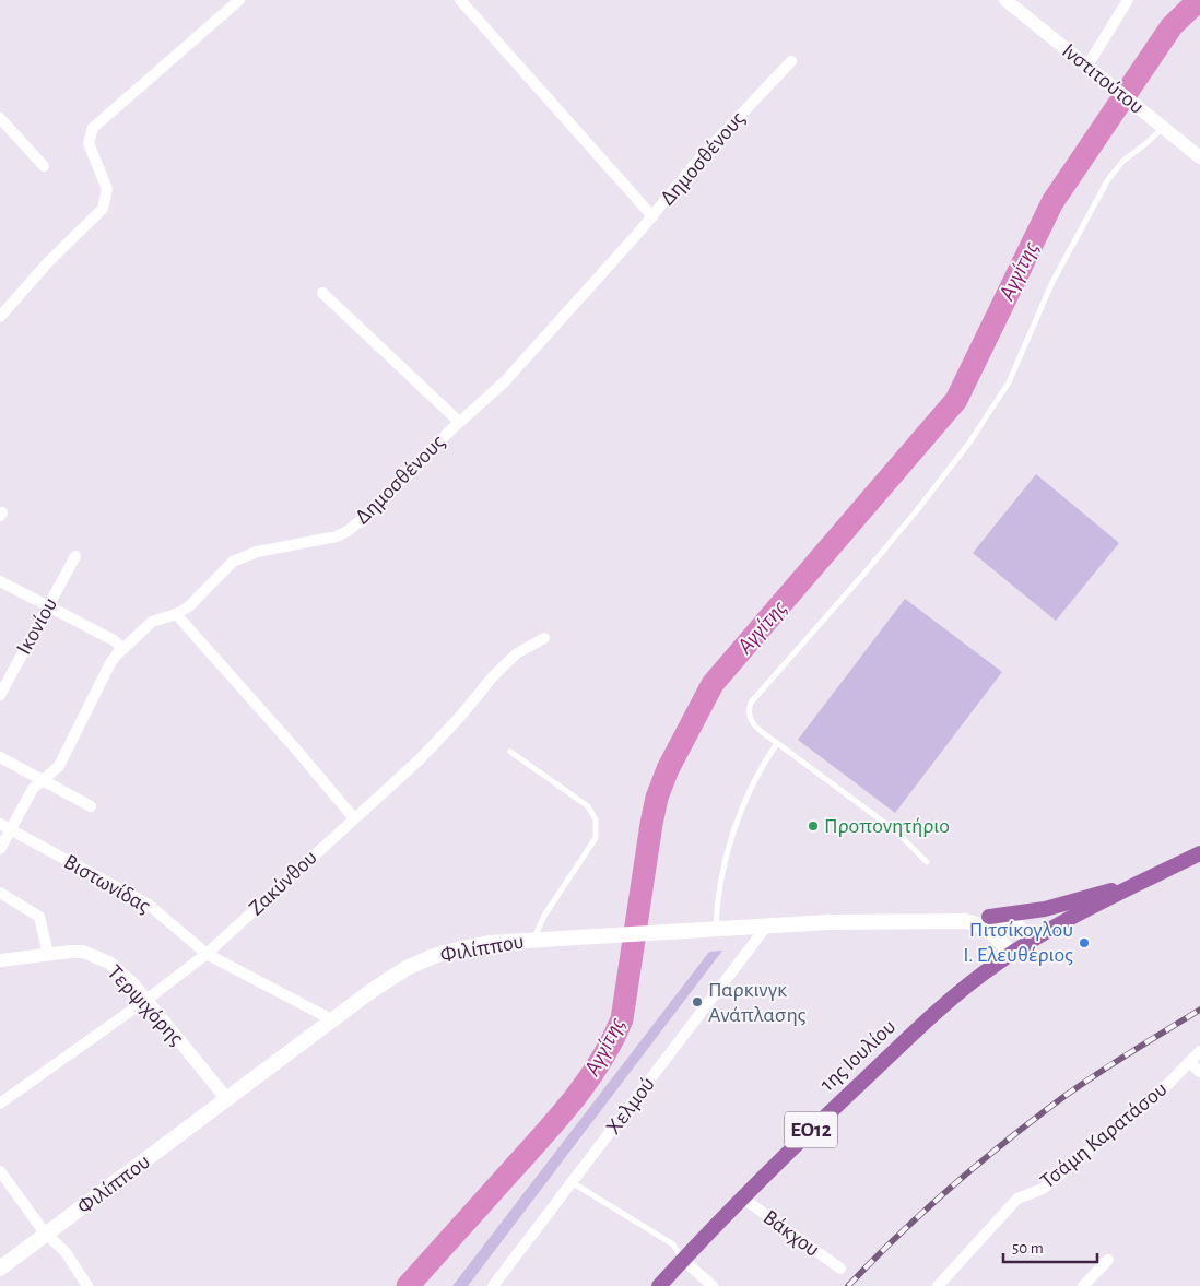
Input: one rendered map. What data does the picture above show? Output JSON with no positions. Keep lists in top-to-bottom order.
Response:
{
  "streets": {
    "main road": ["Φιλίππου", "1ης Ιουλίου", "ΕΟ12"],
    "street": [
      "Ινστιτούτου",
      "Δημοσθένους",
      "Ικονίου",
      "Ζακύνθου",
      "Βιστωνίδας",
      "Τερψιχόρης",
      "Χελμού",
      "Τσάμη Καρατάσου",
      "Βάκχου"
    ]
  },
  "crossings": [
    ["Δημοσθένους", "Βιστωνίδας"],
    ["Ζακύνθου", "Βιστωνίδας"],
    ["Ζακύνθου", "Τερψιχόρης"],
    ["Βιστωνίδας", "Φιλίππου"],
    ["Φιλίππου", "Τερψιχόρης"],
    ["Φιλίππου", "1ης Ιουλίου"],
    ["Φιλίππου", "Χελμού"],
    ["Φιλίππου", "ΕΟ12"],
    ["1ης Ιουλίου", "ΕΟ12"],
    ["1ης Ιουλίου", "Βάκχου"]
  ],
  "water": ["Αγγίτης"],
  "places": ["Προπονητήριο", "Πιτσίκογλου Ι. Ελευθέριος", "Παρκινγκ Ανάπλασης"],
  "scale_bar": "50 m"
}
